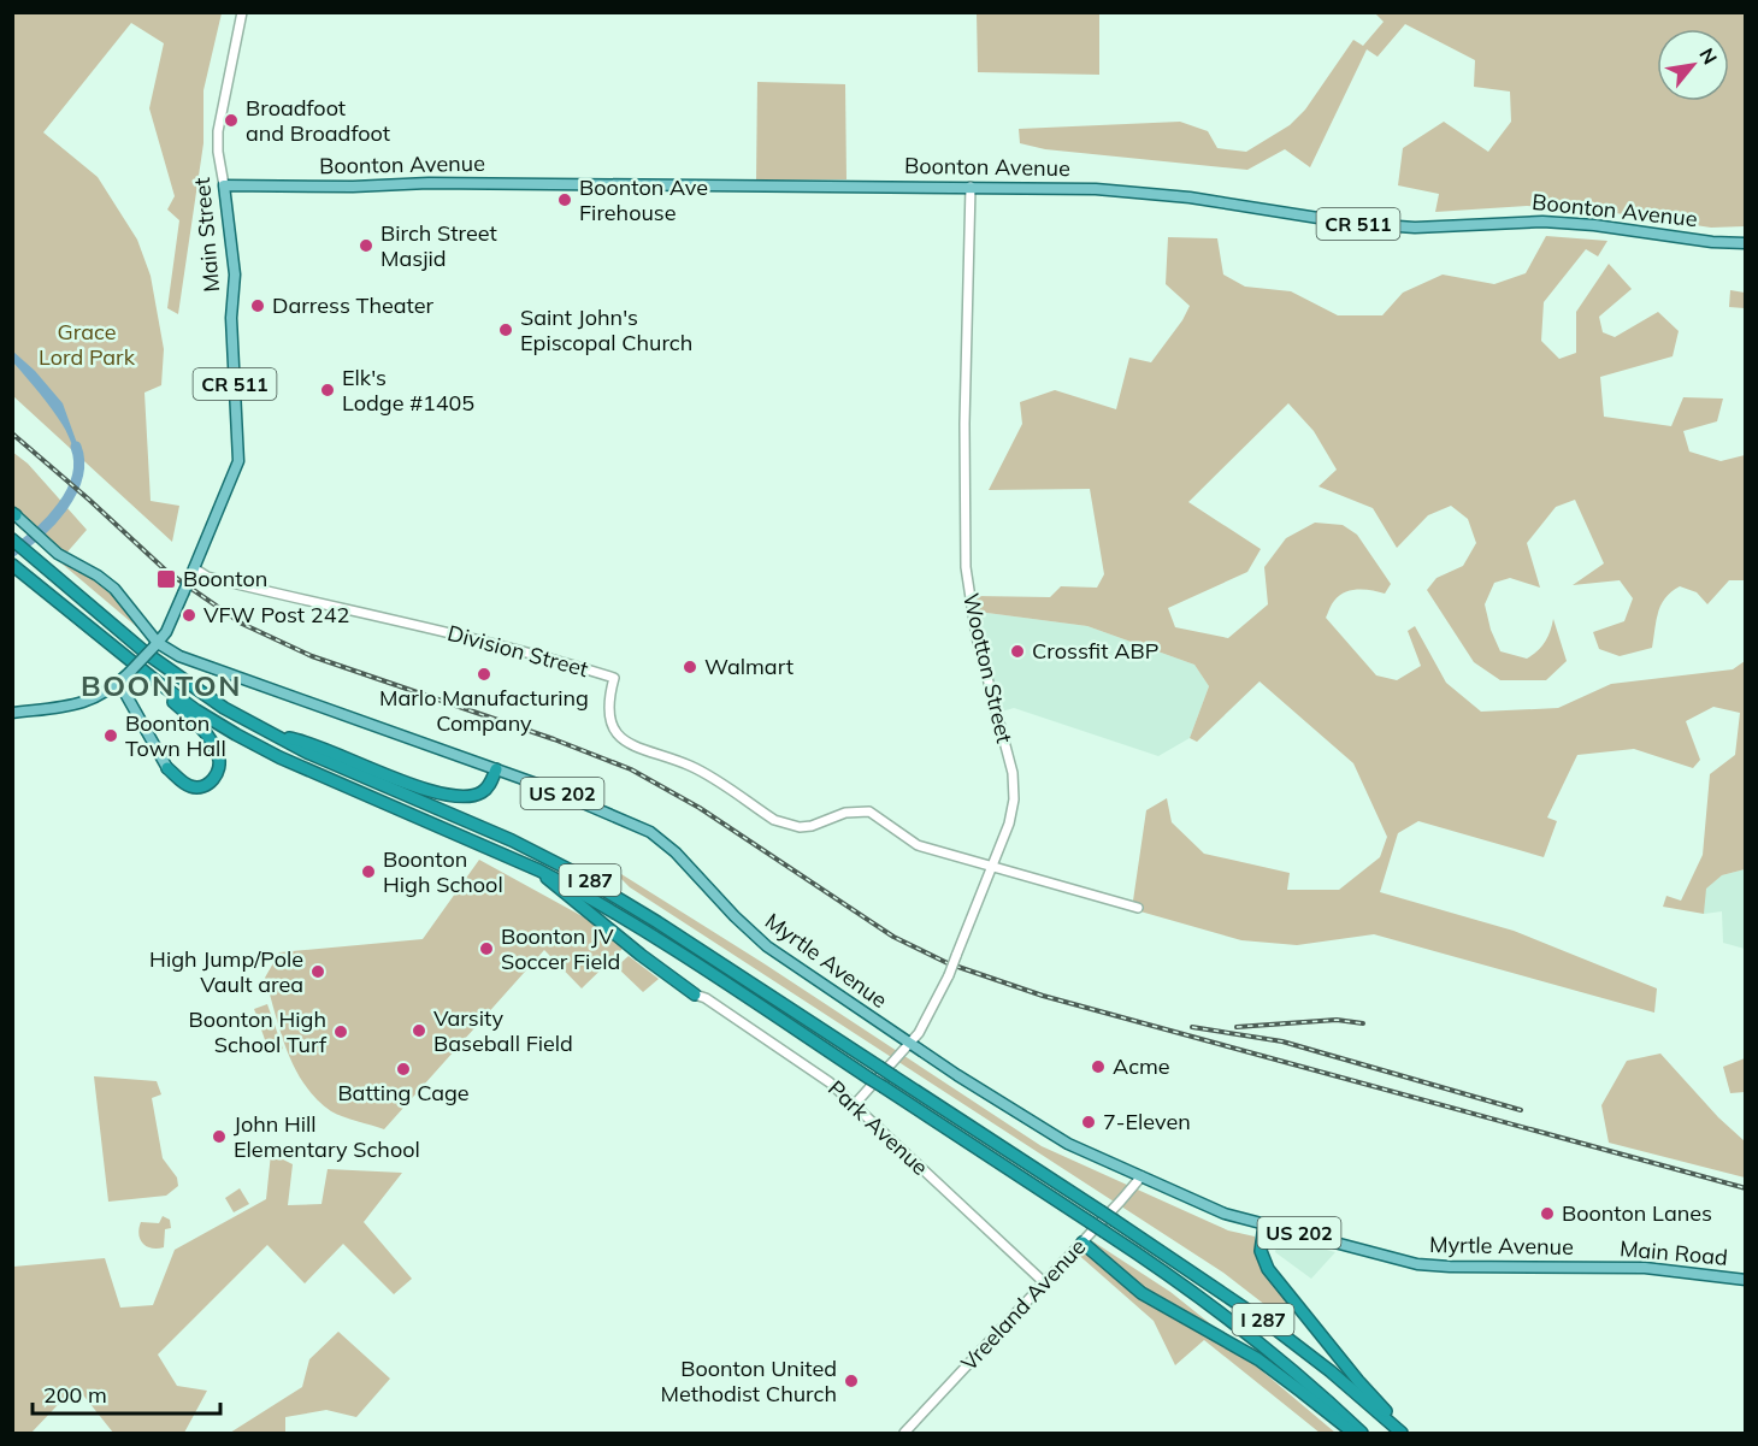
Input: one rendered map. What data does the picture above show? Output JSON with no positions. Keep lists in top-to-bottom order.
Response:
{
  "streets": {
    "highway": ["I 287"],
    "main road": [
      "Boonton Avenue",
      "CR 511",
      "Main Street",
      "US 202",
      "Myrtle Avenue",
      "Main Road"
    ],
    "street": [
      "Division Street",
      "Wootton Street",
      "Park Avenue",
      "Vreeland Avenue"
    ]
  },
  "crossings": [
    ["Boonton Avenue", "Main Street"],
    ["Boonton Avenue", "Wootton Street"],
    ["Main Street", "Division Street"],
    ["Main Street", "Myrtle Avenue"],
    ["Division Street", "Wootton Street"],
    ["Wootton Street", "Myrtle Avenue"],
    ["Wootton Street", "Park Avenue"],
    ["Myrtle Avenue", "Main Road"],
    ["Myrtle Avenue", "Vreeland Avenue"],
    ["Park Avenue", "Vreeland Avenue"]
  ],
  "districts": ["BOONTON"],
  "parks": ["Grace Lord Park"],
  "places": {
    "other": [
      "Broadfoot and Broadfoot",
      "Boonton Ave Firehouse",
      "Birch Street Masjid",
      "Darress Theater",
      "Saint John's Episcopal Church",
      "Elk's Lodge #1405",
      "VFW Post 242",
      "Crossfit ABP",
      "Walmart",
      "Marlo Manufacturing Company",
      "Boonton Town Hall",
      "Boonton High School",
      "Boonton JV Soccer Field",
      "High Jump/Pole Vault area",
      "Varsity Baseball Field",
      "Boonton High School Turf",
      "Acme",
      "Batting Cage",
      "7-Eleven",
      "John Hill Elementary School",
      "Boonton Lanes",
      "Boonton United Methodist Church"
    ],
    "transit": ["Boonton"]
  },
  "scale_bar": "200 m",
  "north": "top right"
}
